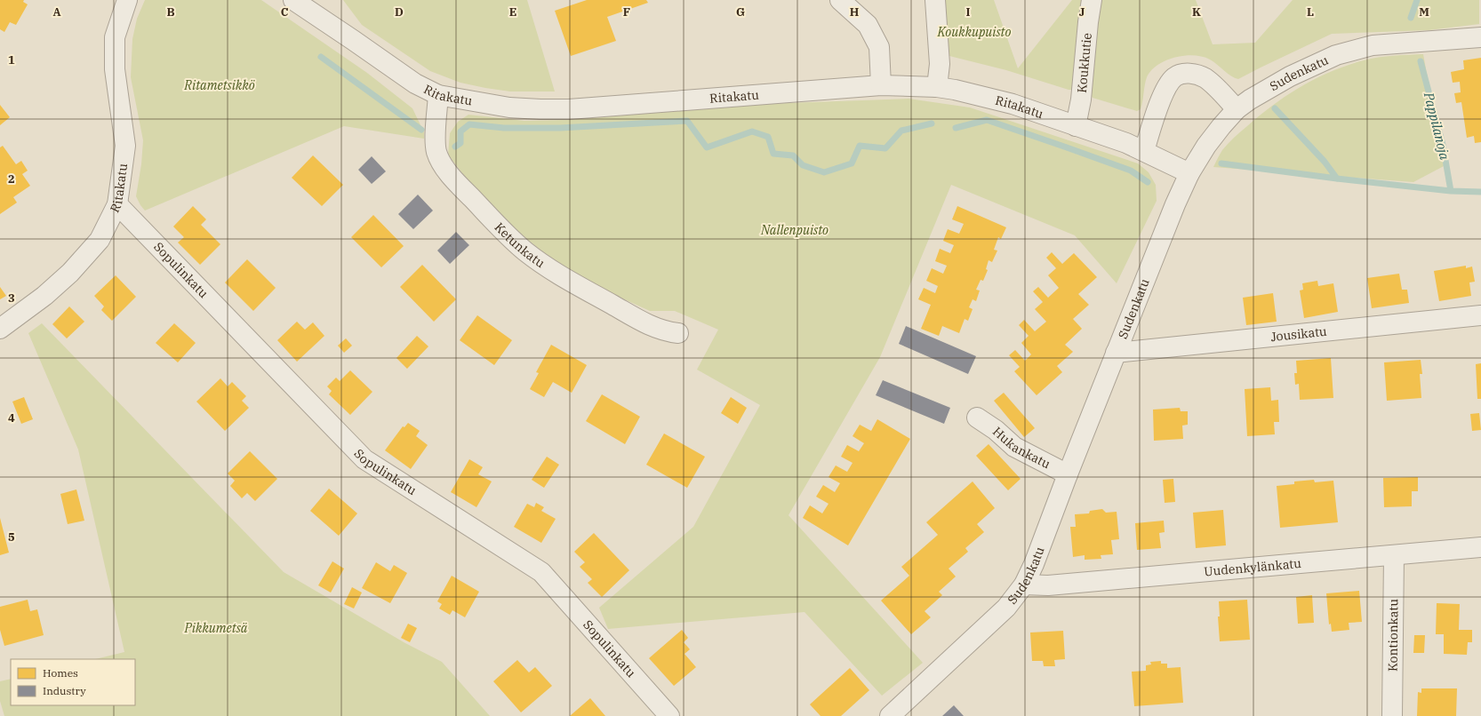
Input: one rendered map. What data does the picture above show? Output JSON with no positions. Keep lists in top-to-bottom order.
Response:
{
  "streets": {
    "street": [
      "Koukkutie",
      "Sudenkatu",
      "Ritakatu",
      "Ketunkatu",
      "Sopulinkatu",
      "Jousikatu",
      "Hukankatu",
      "Uudenkylänkatu",
      "Kontionkatu"
    ]
  },
  "crossings": [
    ["Koukkutie", "Ritakatu"],
    ["Sudenkatu", "Ritakatu"],
    ["Sudenkatu", "Jousikatu"],
    ["Sudenkatu", "Hukankatu"],
    ["Sudenkatu", "Uudenkylänkatu"],
    ["Ritakatu", "Ketunkatu"],
    ["Ritakatu", "Sopulinkatu"],
    ["Uudenkylänkatu", "Kontionkatu"]
  ],
  "water": ["Pappilanoja"],
  "parks": [
    "Koukkupuisto",
    "Ritametsikkö",
    "Nallenpuisto",
    "Pikkumetsä"
  ],
  "legend": ["Homes", "Industry"],
  "grid": {
    "columns": [
      "A",
      "B",
      "C",
      "D",
      "E",
      "F",
      "G",
      "H",
      "I",
      "J",
      "K",
      "L",
      "M"
    ],
    "rows": [
      "1",
      "2",
      "3",
      "4",
      "5"
    ]
  }
}
